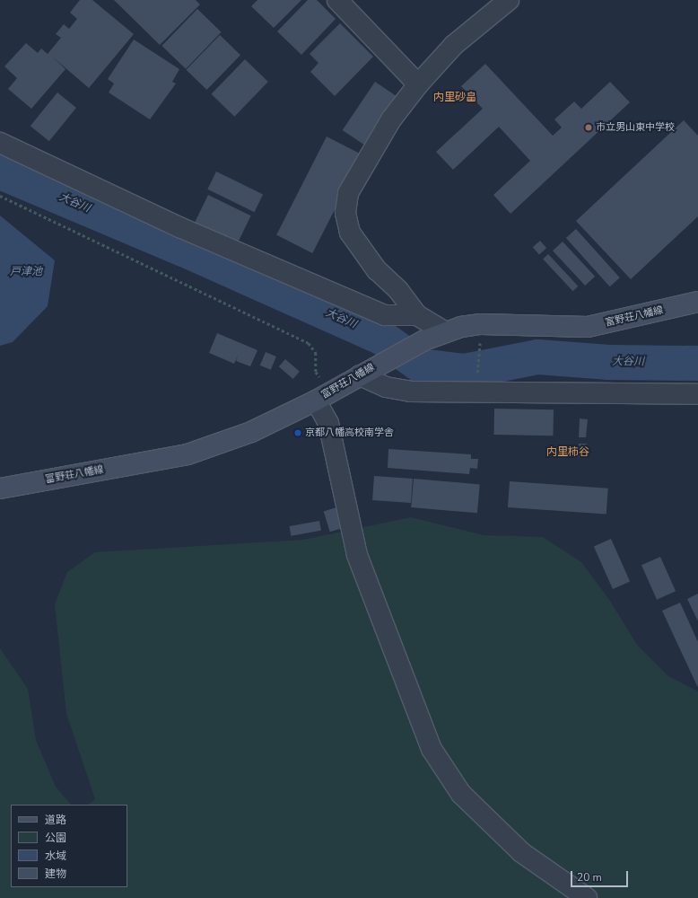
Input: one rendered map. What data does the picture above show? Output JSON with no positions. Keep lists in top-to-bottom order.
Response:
{
  "streets": {
    "main road": ["富野荘八幡線"]
  },
  "districts": ["内里砂畠", "内里柿谷"],
  "water": ["大谷川", "戸津池"],
  "places": ["市立男山東中学校", "京都八幡高校南学舎"],
  "legend": [
    "道路",
    "公園",
    "水域",
    "建物"
  ],
  "scale_bar": "20 m"
}
